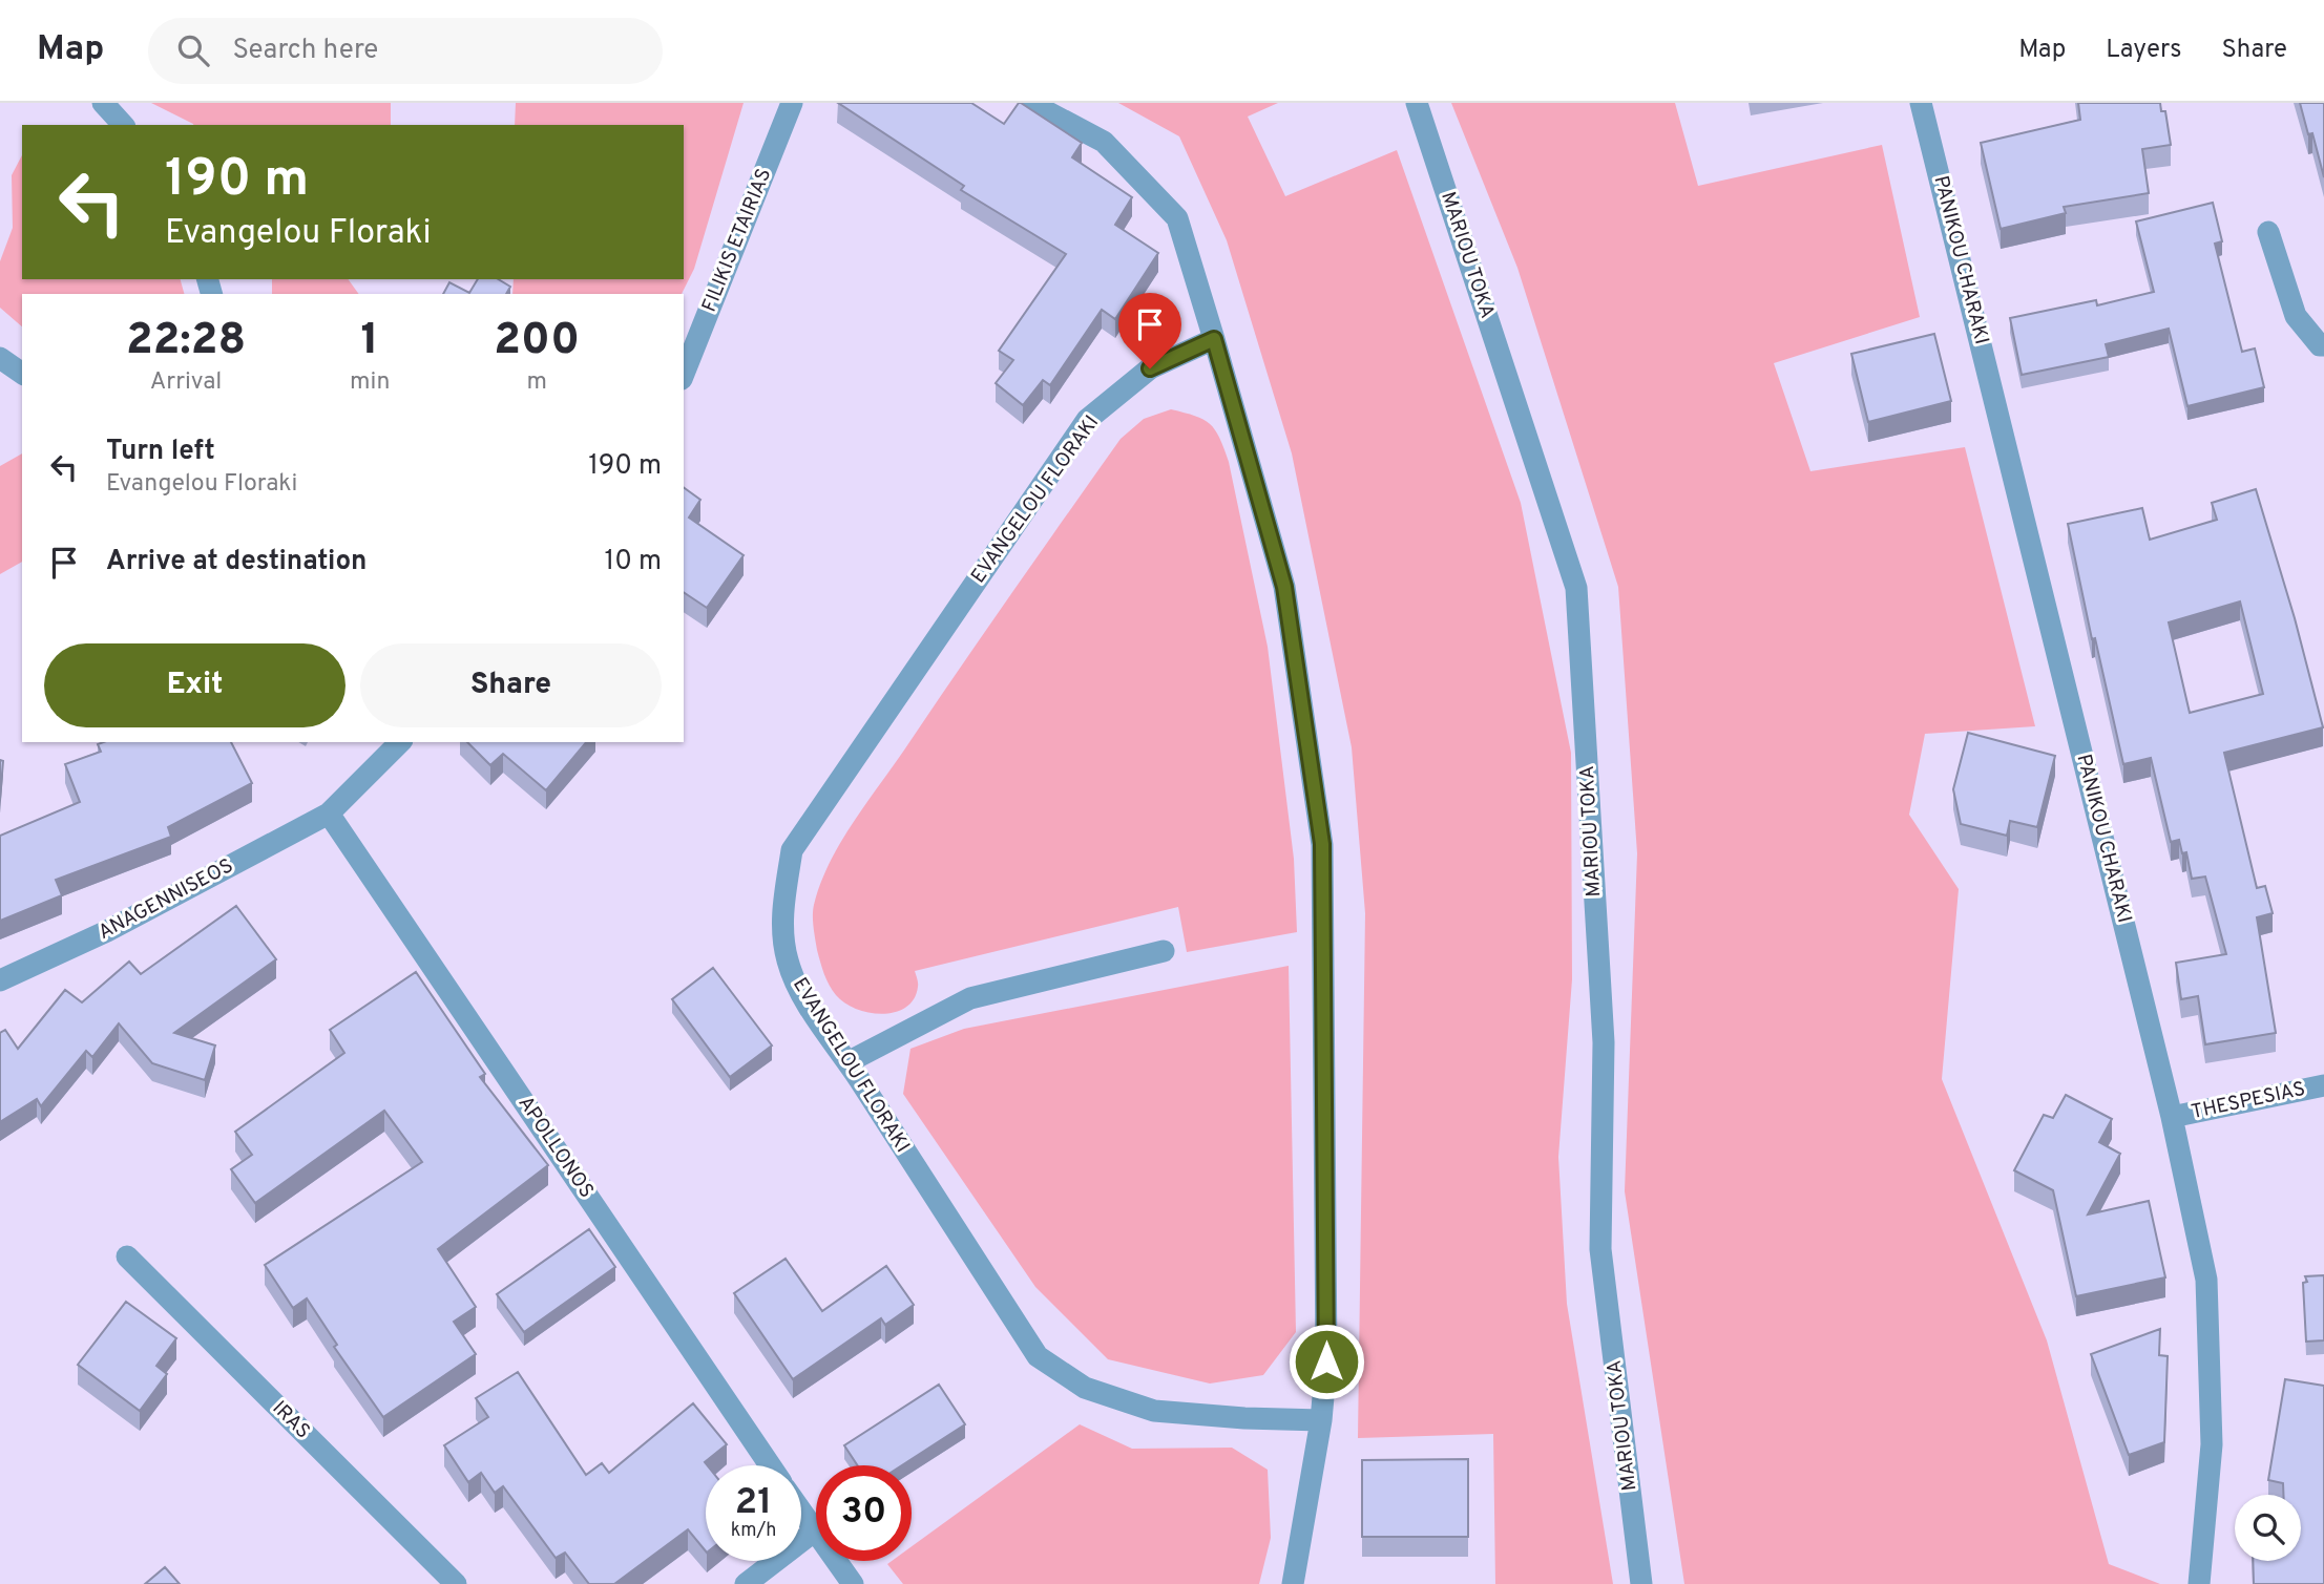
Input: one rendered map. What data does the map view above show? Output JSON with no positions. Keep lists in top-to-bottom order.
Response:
{
  "streets": {
    "street": [
      "FILIKIS ETAIRIAS",
      "MARIOU TOKA",
      "PANIKOU CHARAKI",
      "EVANGELOU FLORAKI",
      "ANAGENNISEOS",
      "THESPESIAS",
      "APOLLONOS",
      "IRAS"
    ]
  },
  "crossings": [
    ["PANIKOU CHARAKI", "THESPESIAS"],
    ["ANAGENNISEOS", "APOLLONOS"]
  ],
  "page": {
    "header": "Map",
    "search": "Search here",
    "nav": ["Map", "Layers", "Share"],
    "turn": ["190 m", "Evangelou Floraki"],
    "eta": [
      "22:28",
      "Arrival",
      "1",
      "min",
      "200",
      "m"
    ],
    "list": [
      {
        "name": "Turn left",
        "note": "Evangelou Floraki",
        "value": "190 m"
      },
      {
        "name": "Arrive at destination",
        "value": "10 m"
      }
    ],
    "buttons": ["Exit", "Share"],
    "speed": "21 km/h",
    "limit": "30"
  }
}
